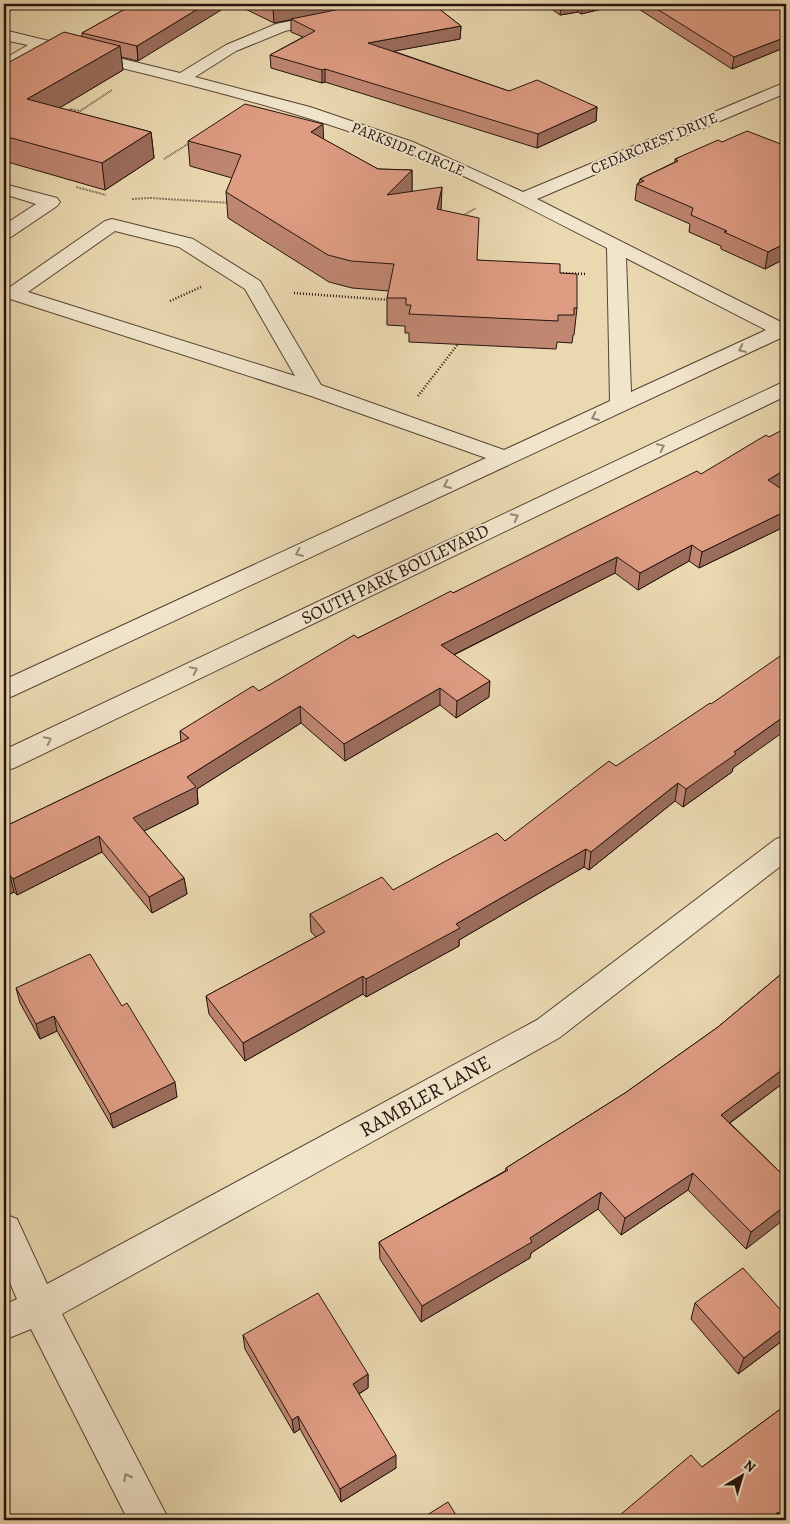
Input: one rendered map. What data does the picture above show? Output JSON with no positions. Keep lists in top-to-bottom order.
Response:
{
  "streets": {
    "street": [
      "CEDARCREST DRIVE",
      "PARKSIDE CIRCLE",
      "SOUTH PARK BOULEVARD",
      "RAMBLER LANE"
    ]
  },
  "crossings": [
    ["CEDARCREST DRIVE", "PARKSIDE CIRCLE"]
  ],
  "north": "top right"
}
